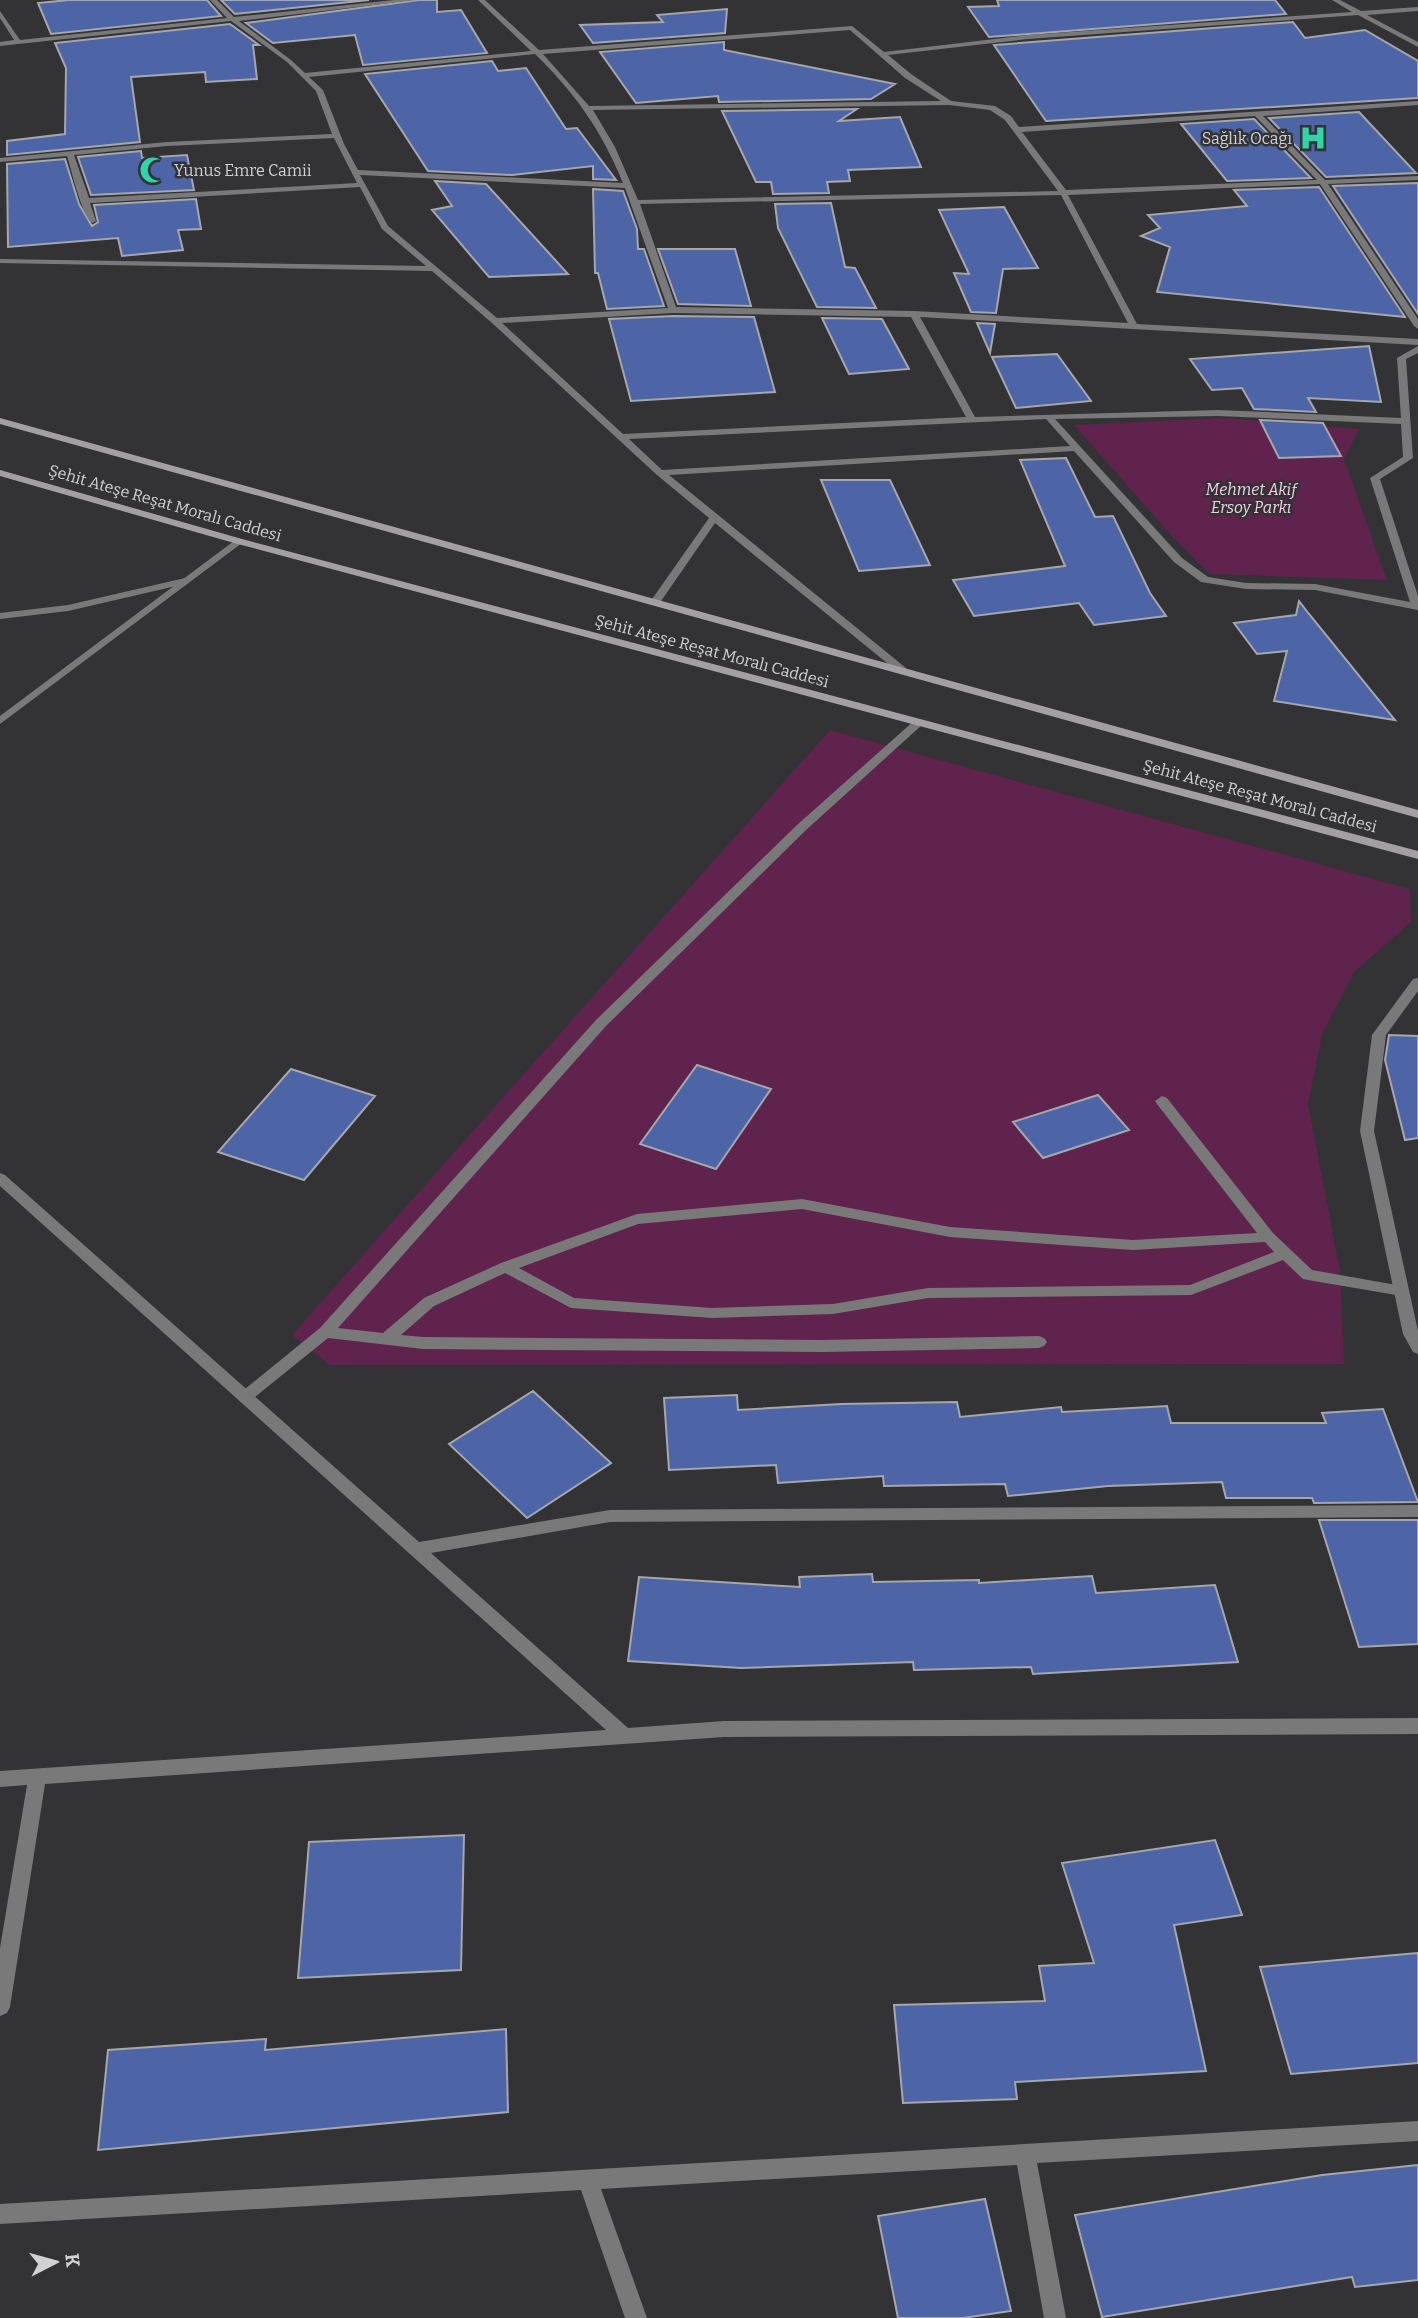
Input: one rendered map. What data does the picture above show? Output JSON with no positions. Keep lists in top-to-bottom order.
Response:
{
  "streets": {
    "main road": ["Şehit Ateşe Reşat Moralı Caddesi"]
  },
  "parks": ["Mehmet Akif Ersoy Parkı"],
  "places": {
    "hospital": ["Sağlık Ocağı"],
    "mosque": ["Yunus Emre Camii"]
  },
  "north": "right"
}
